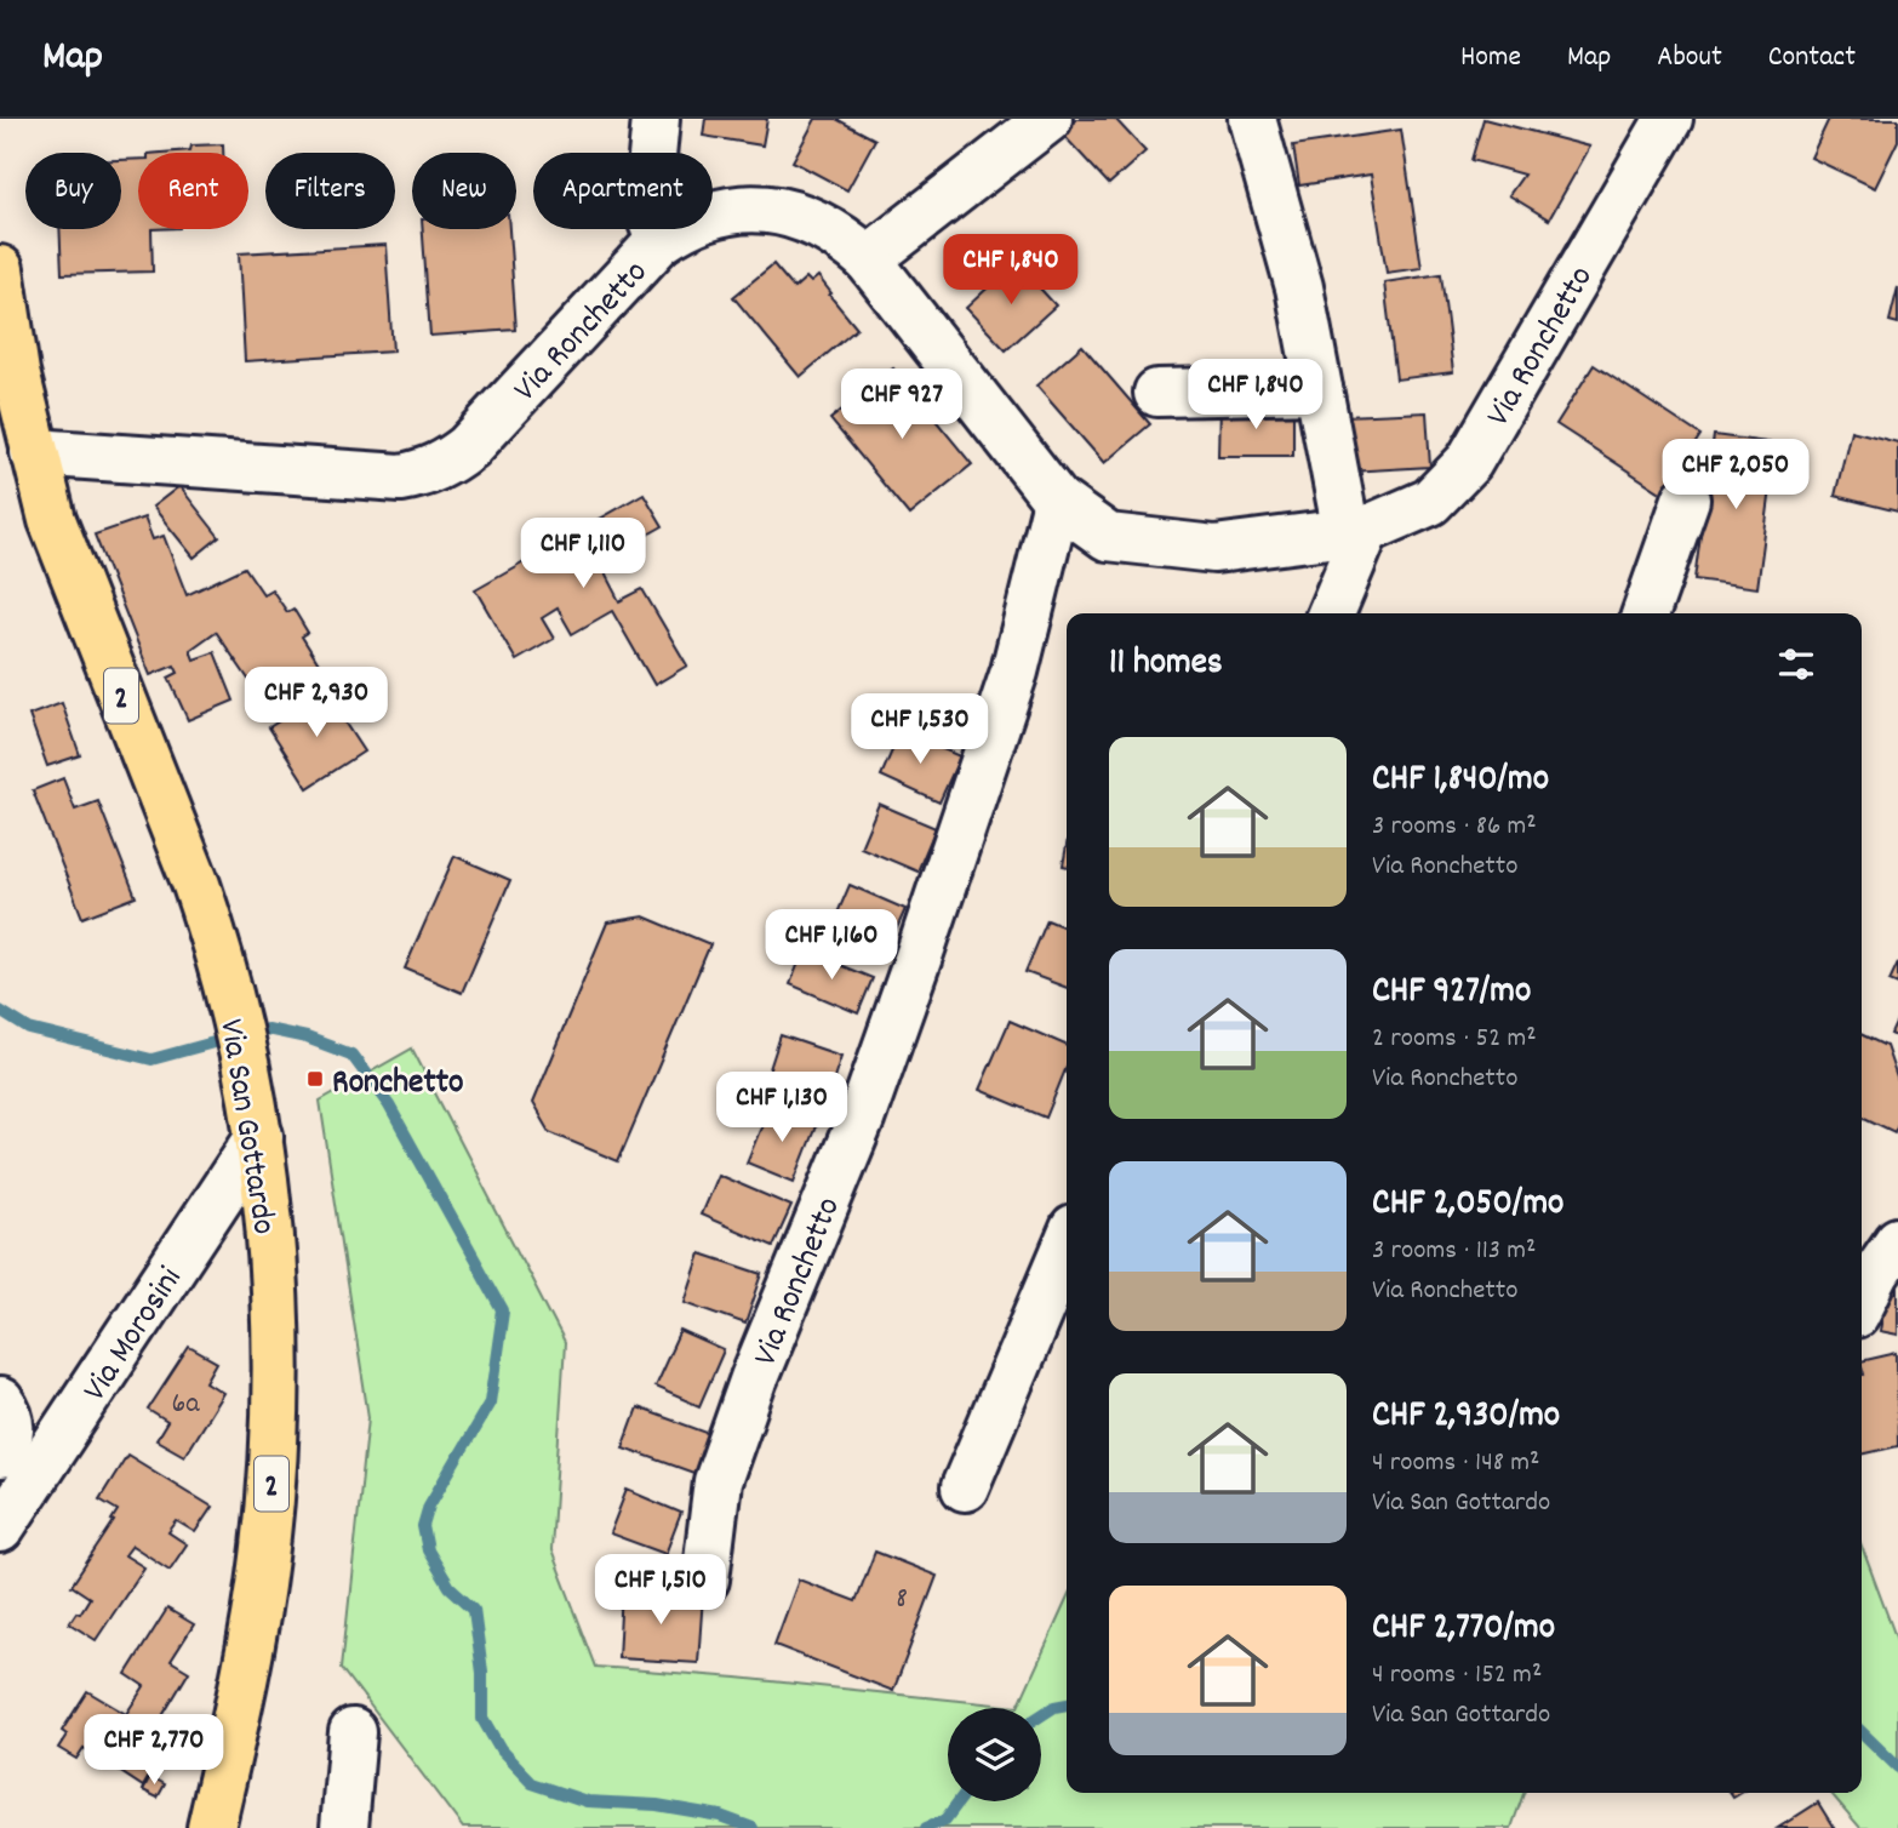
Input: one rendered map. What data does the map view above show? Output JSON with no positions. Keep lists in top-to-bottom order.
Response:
{
  "streets": {
    "main road": ["2", "Via San Gottardo"],
    "street": ["Via Ronchetto", "Via Morosini"]
  },
  "crossings": [
    ["Via Ronchetto", "2"],
    ["Via Ronchetto", "Via San Gottardo"],
    ["2", "Via San Gottardo"],
    ["Via San Gottardo", "Via Morosini"]
  ],
  "places": {
    "transit": ["Ronchetto"]
  },
  "house_numbers": ["6a", "8"],
  "page": {
    "header": "Map",
    "nav": [
      "Home",
      "Map",
      "About",
      "Contact"
    ],
    "chip": [
      "Buy",
      "Rent",
      "Filters",
      "New",
      "Apartment"
    ],
    "price": [
      "CHF 1,840",
      "CHF 1,840",
      "CHF 927",
      "CHF 2,050",
      "CHF 1,110",
      "CHF 2,930",
      "CHF 1,530",
      "CHF 1,160",
      "CHF 1,130",
      "CHF 1,510",
      "CHF 2,770"
    ],
    "heading": "11 homes",
    "list": [
      {
        "name": "CHF 1,840/mo",
        "note": "3 rooms · 86 m² · Via Ronchetto"
      },
      {
        "name": "CHF 927/mo",
        "note": "2 rooms · 52 m² · Via Ronchetto"
      },
      {
        "name": "CHF 2,050/mo",
        "note": "3 rooms · 113 m² · Via Ronchetto"
      },
      {
        "name": "CHF 2,930/mo",
        "note": "4 rooms · 148 m² · Via San Gottardo"
      },
      {
        "name": "CHF 2,770/mo",
        "note": "4 rooms · 152 m² · Via San Gottardo"
      }
    ]
  }
}
